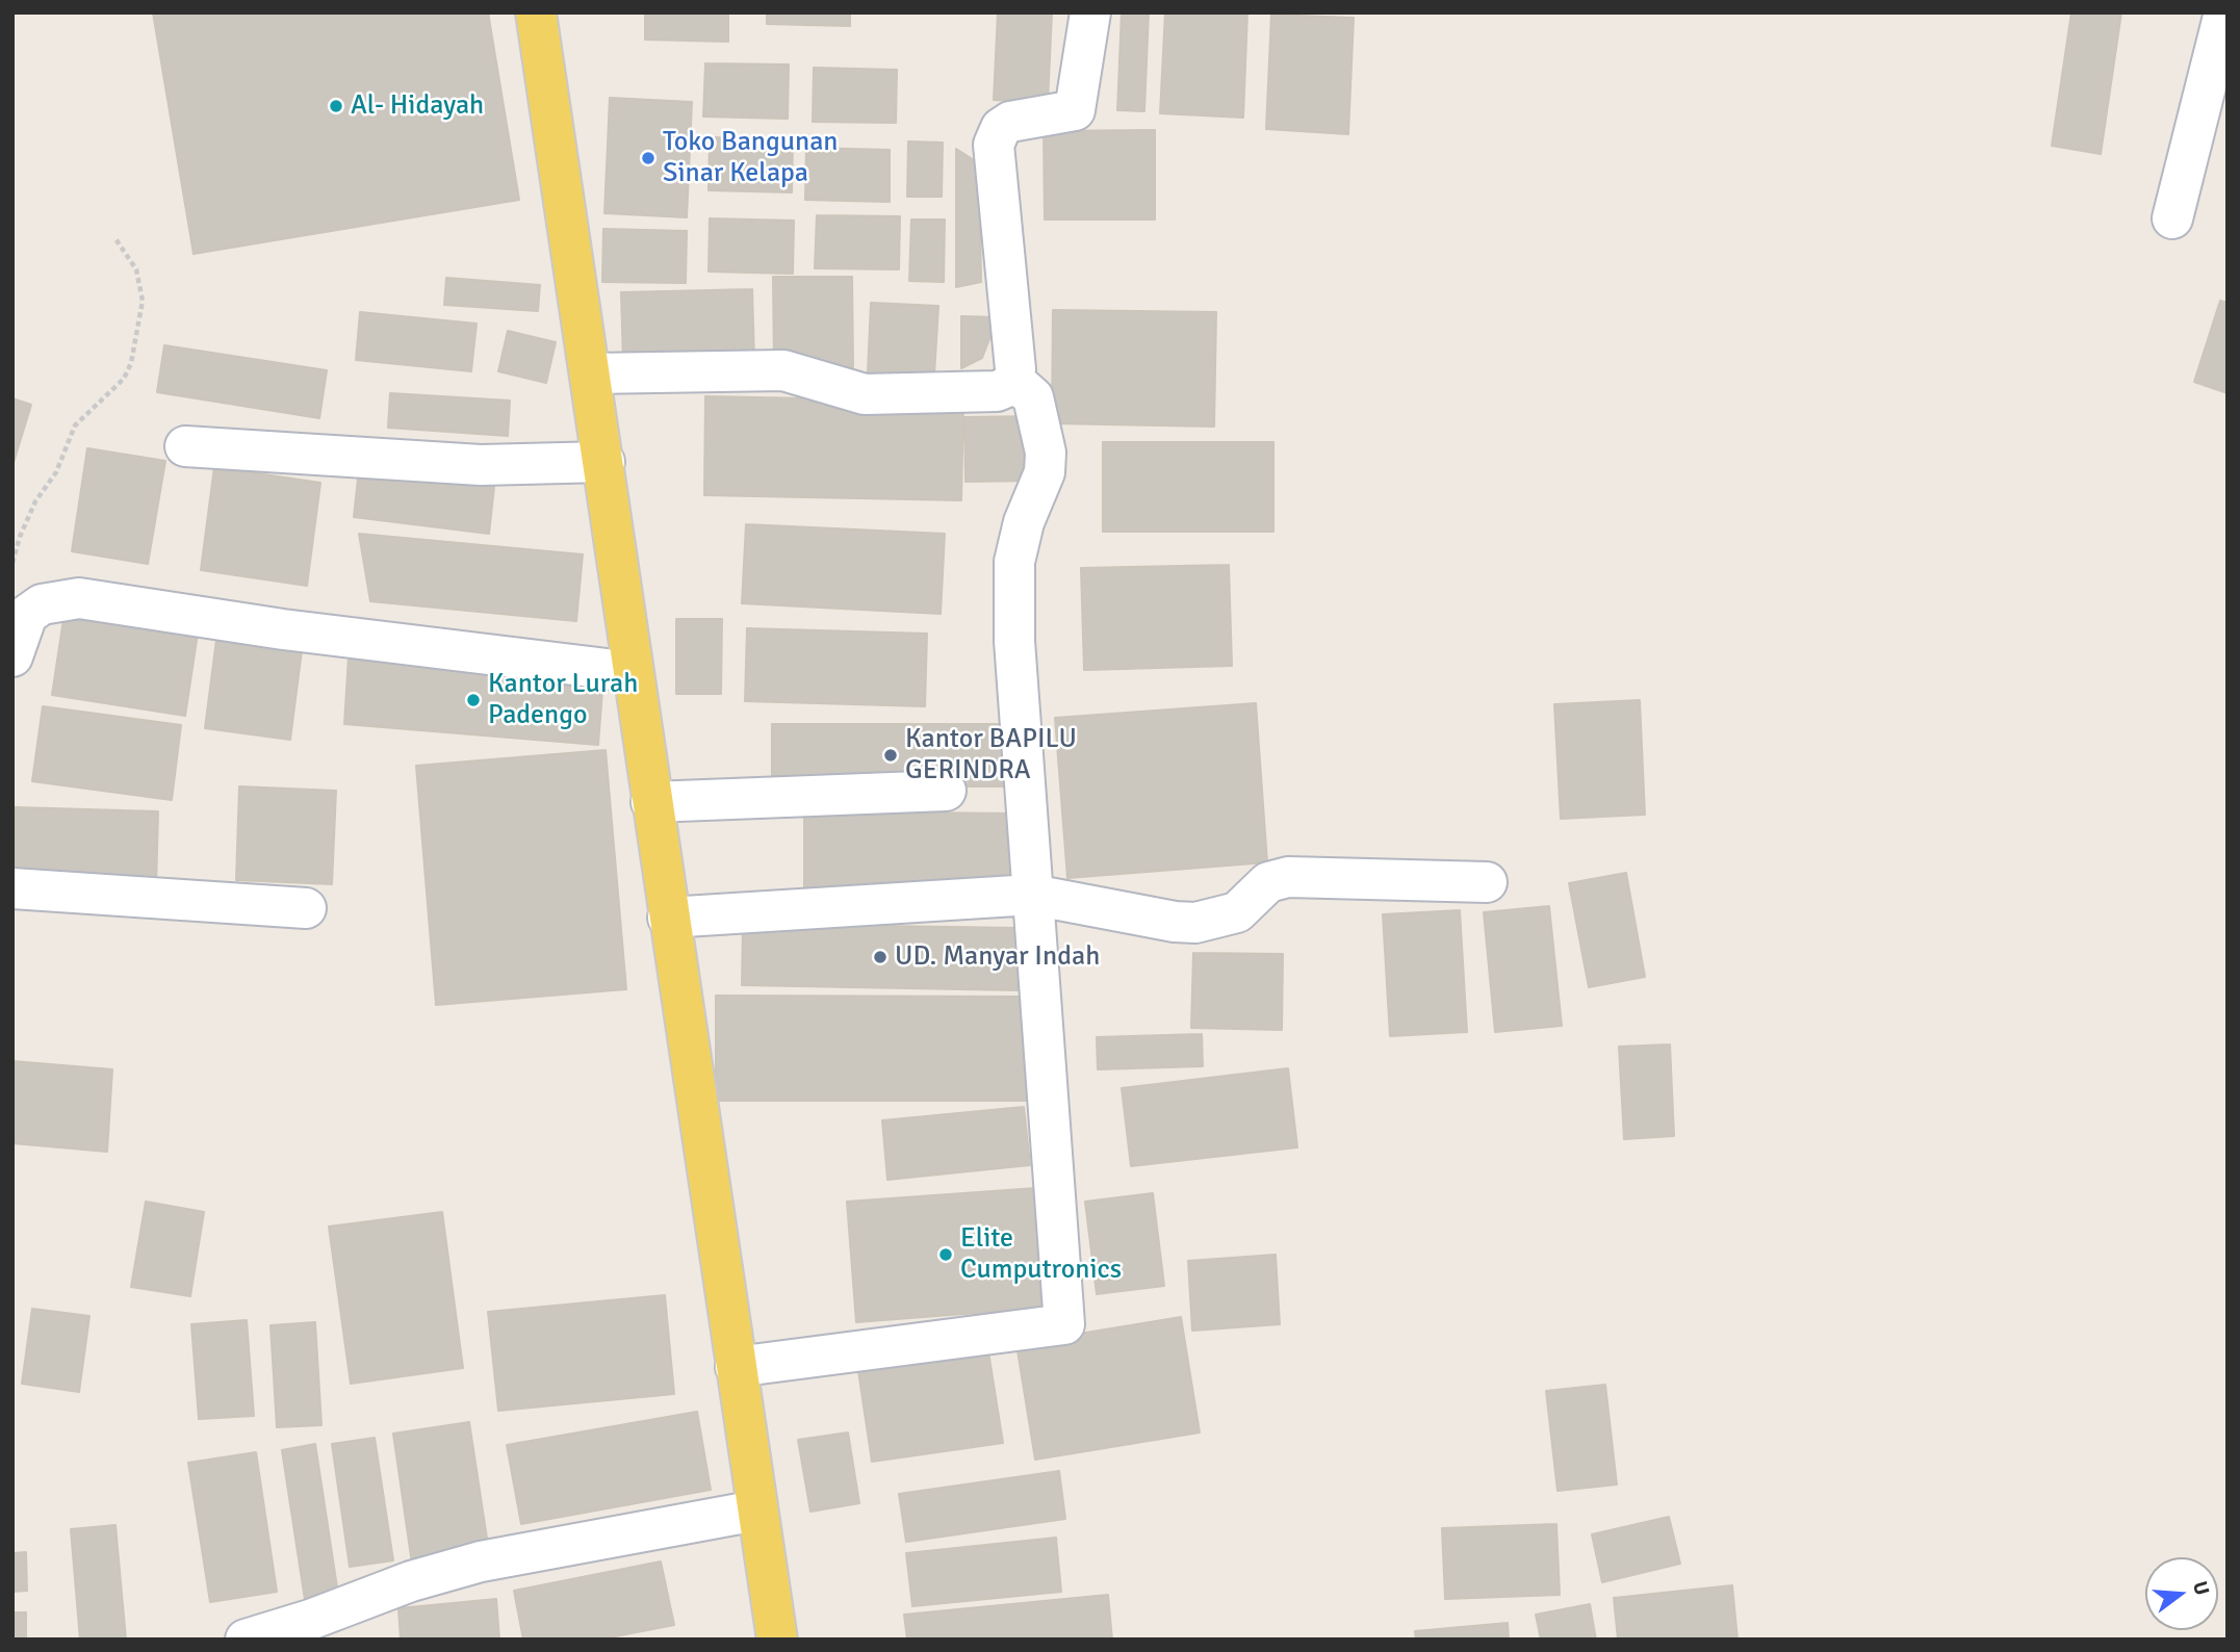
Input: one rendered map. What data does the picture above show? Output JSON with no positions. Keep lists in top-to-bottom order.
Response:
{
  "places": [
    "Al- Hidayah",
    "Toko Bangunan Sinar Kelapa",
    "Kantor Lurah Padengo",
    "Kantor BAPILU GERINDRA",
    "UD. Manyar Indah",
    "Elite Cumputronics"
  ],
  "north": "right"
}
